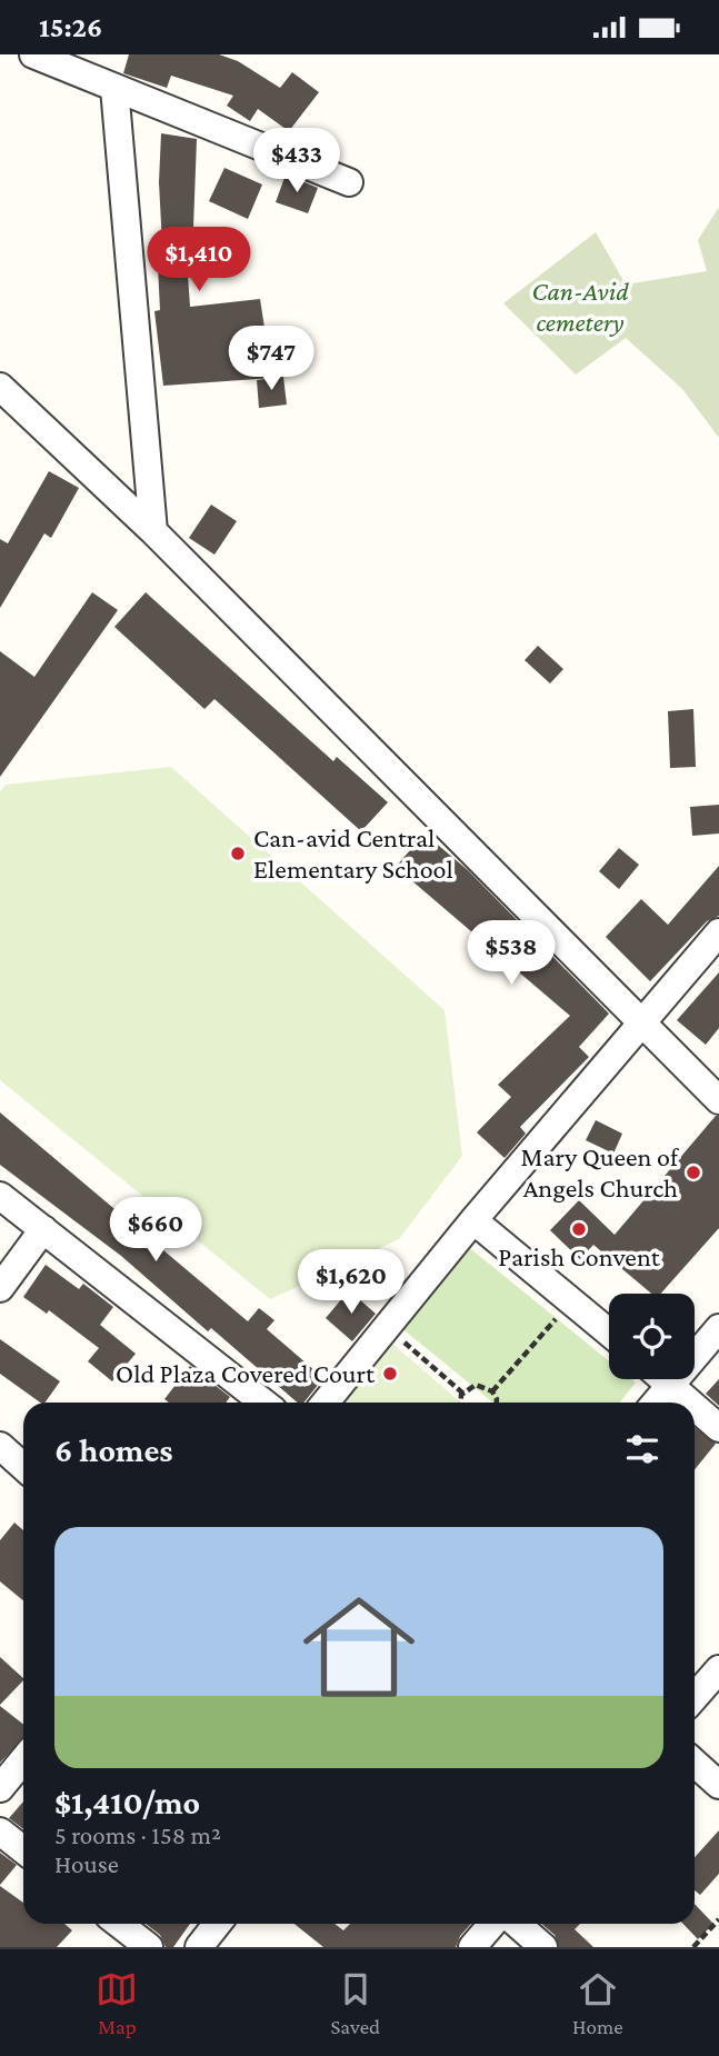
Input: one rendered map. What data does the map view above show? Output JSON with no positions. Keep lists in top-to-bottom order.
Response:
{
  "parks": ["Can-Avid cemetery"],
  "places": [
    "Can-avid Central Elementary School",
    "Mary Queen of Angels Church",
    "Parish Convent",
    "Old Plaza Covered Court"
  ],
  "page": {
    "status": "15:26",
    "price": [
      "$433",
      "$1,410",
      "$747",
      "$538",
      "$660",
      "$1,620"
    ],
    "heading": "6 homes",
    "list": [
      {
        "name": "$1,410/mo",
        "note": "5 rooms · 158 m² · House"
      }
    ],
    "tabs": ["Map", "Saved", "Home"]
  }
}
